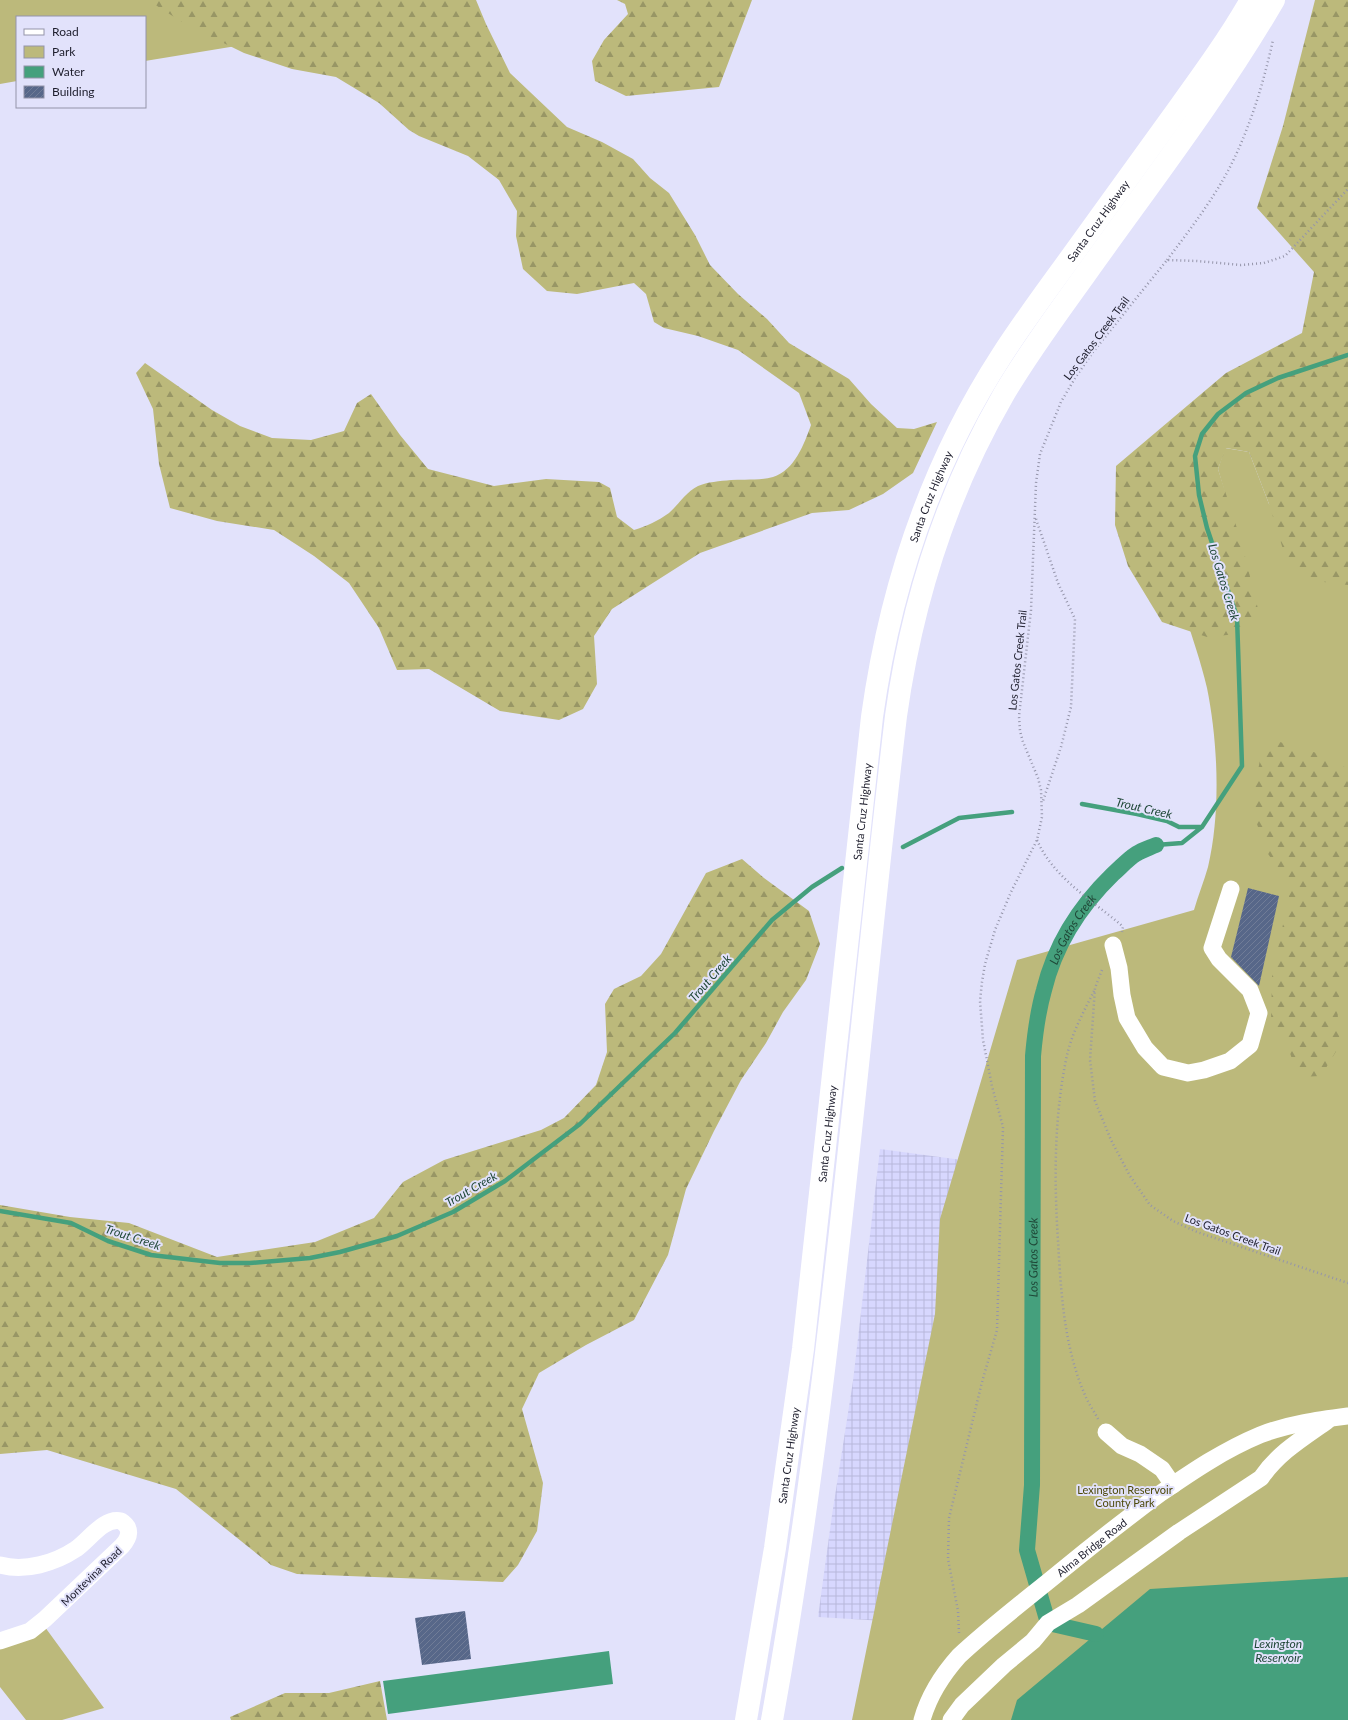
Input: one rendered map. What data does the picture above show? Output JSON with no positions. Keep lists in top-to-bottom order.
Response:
{
  "streets": {
    "highway": ["Santa Cruz Highway"],
    "street": ["Alma Bridge Road", "Montevina Road"],
    "path": ["Los Gatos Creek Trail"]
  },
  "water": ["Los Gatos Creek", "Trout Creek", "Lexington Reservoir"],
  "parks": ["Lexington Reservoir County Park"],
  "legend": [
    "Road",
    "Park",
    "Water",
    "Building"
  ]
}
